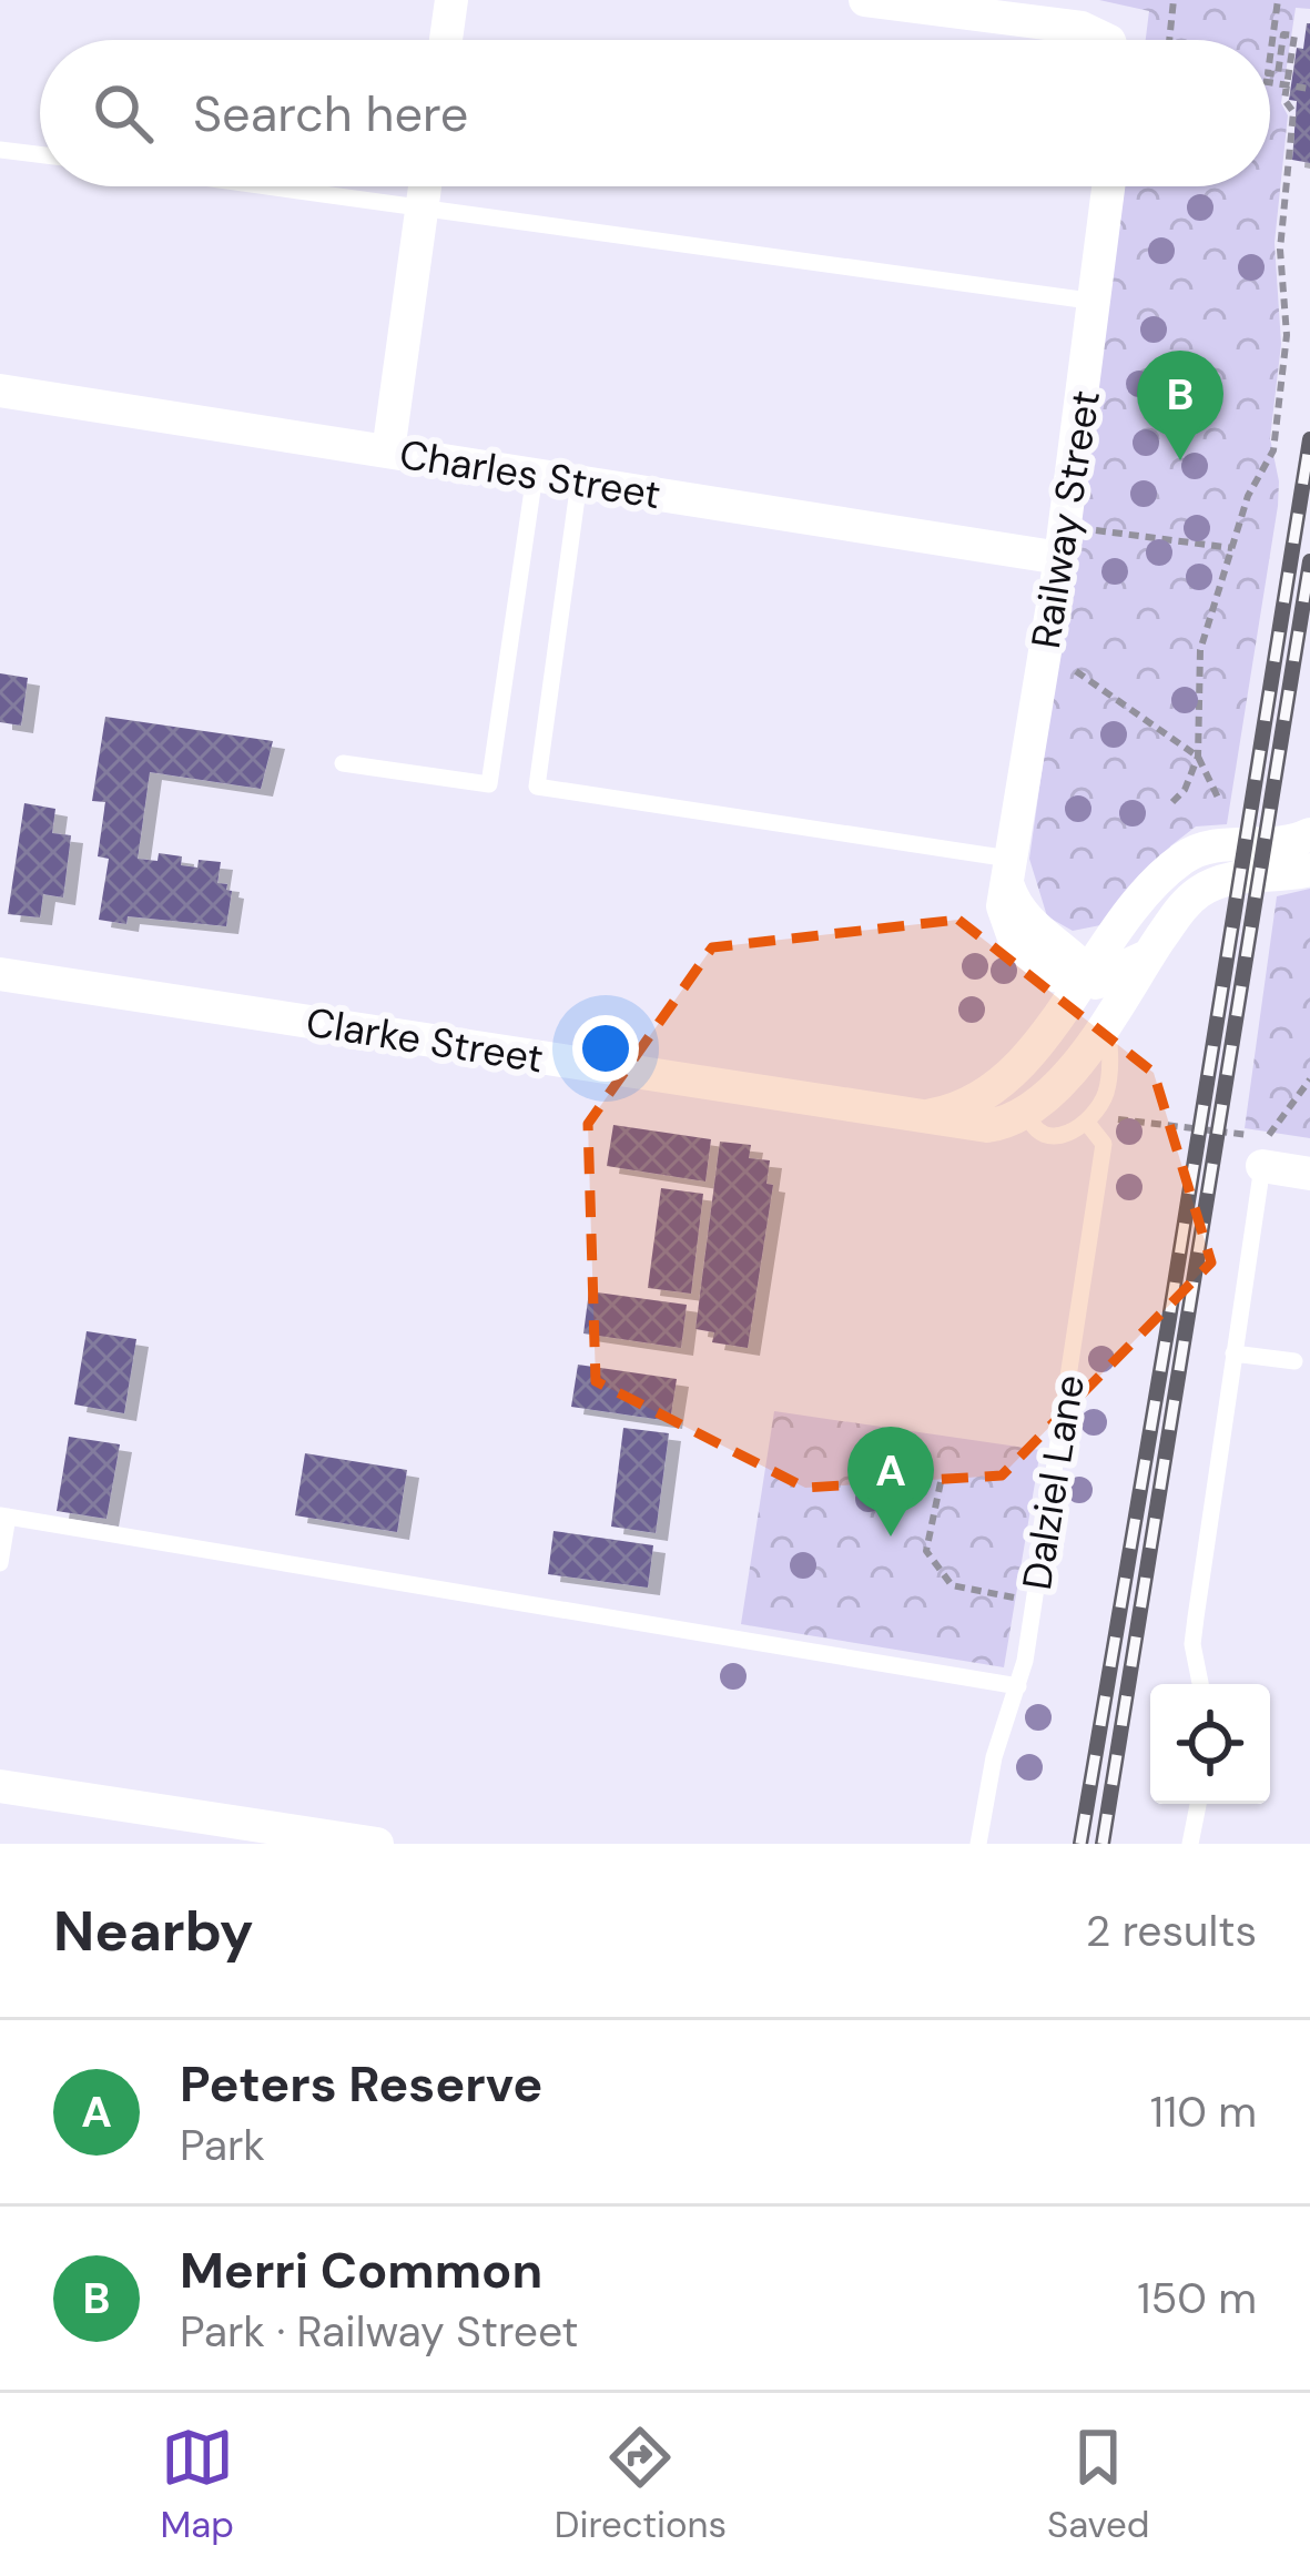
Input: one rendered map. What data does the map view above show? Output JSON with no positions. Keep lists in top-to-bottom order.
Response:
{
  "streets": {
    "street": ["Charles Street", "Railway Street", "Clarke Street"],
    "lane": ["Dalziel Lane"]
  },
  "crossings": [
    ["Charles Street", "Railway Street"]
  ],
  "page": {
    "search": "Search here",
    "pins": ["B", "A"],
    "heading": ["Nearby", "2 results"],
    "list": [
      {
        "mark": "A",
        "name": "Peters Reserve",
        "note": "Park",
        "value": "110 m"
      },
      {
        "mark": "B",
        "name": "Merri Common",
        "note": "Park · Railway Street",
        "value": "150 m"
      }
    ],
    "nav": ["Map", "Directions", "Saved"]
  }
}
